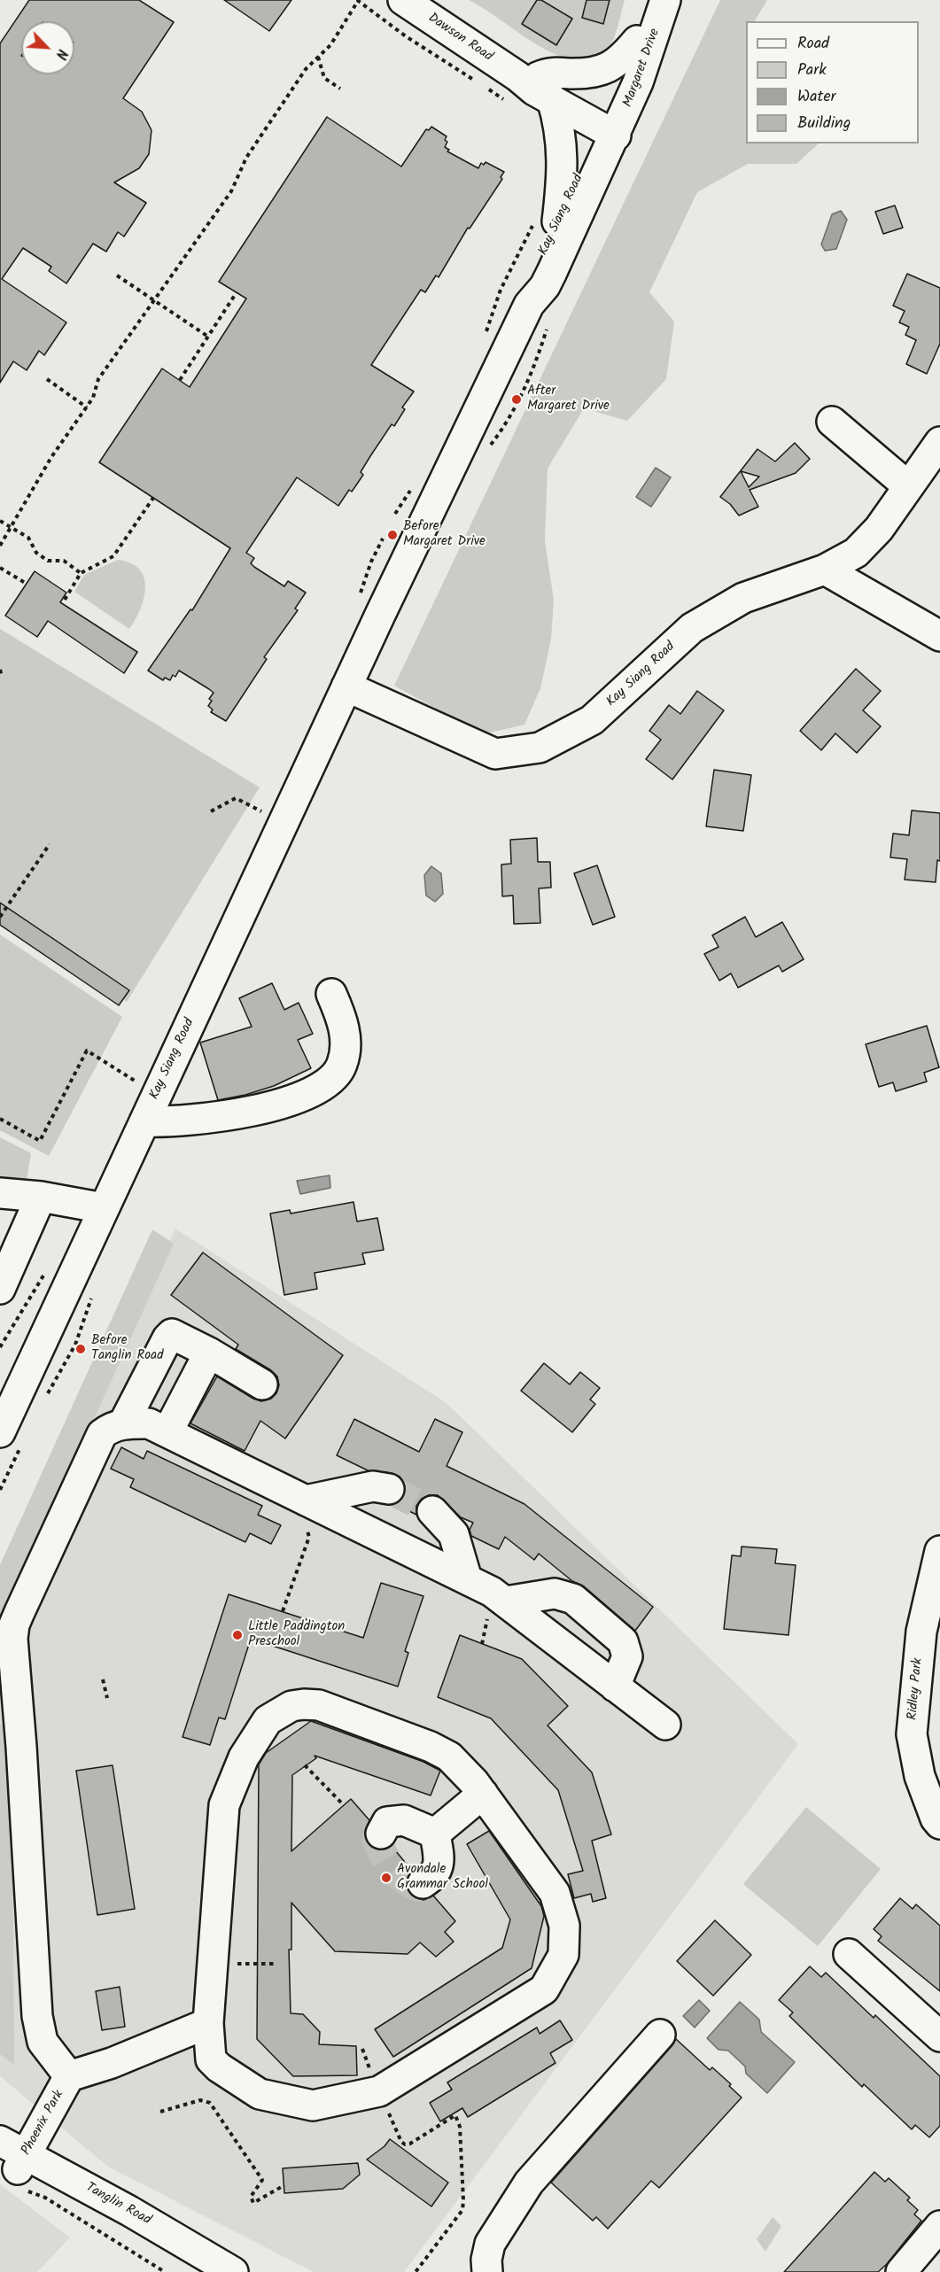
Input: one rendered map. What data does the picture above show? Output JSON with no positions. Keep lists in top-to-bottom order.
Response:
{
  "streets": {
    "street": [
      "Dawson Road",
      "Margaret Drive",
      "Kay Siang Road",
      "Ridley Park",
      "Phoenix Park",
      "Tanglin Road"
    ]
  },
  "crossings": [
    ["Dawson Road", "Margaret Drive"],
    ["Dawson Road", "Kay Siang Road"],
    ["Margaret Drive", "Kay Siang Road"],
    ["Phoenix Park", "Tanglin Road"]
  ],
  "places": [
    "After Margaret Drive",
    "Before Margaret Drive",
    "Before Tanglin Road",
    "Little Paddington Preschool",
    "Avondale Grammar School"
  ],
  "legend": [
    "Road",
    "Park",
    "Water",
    "Building"
  ],
  "north": "bottom right"
}
